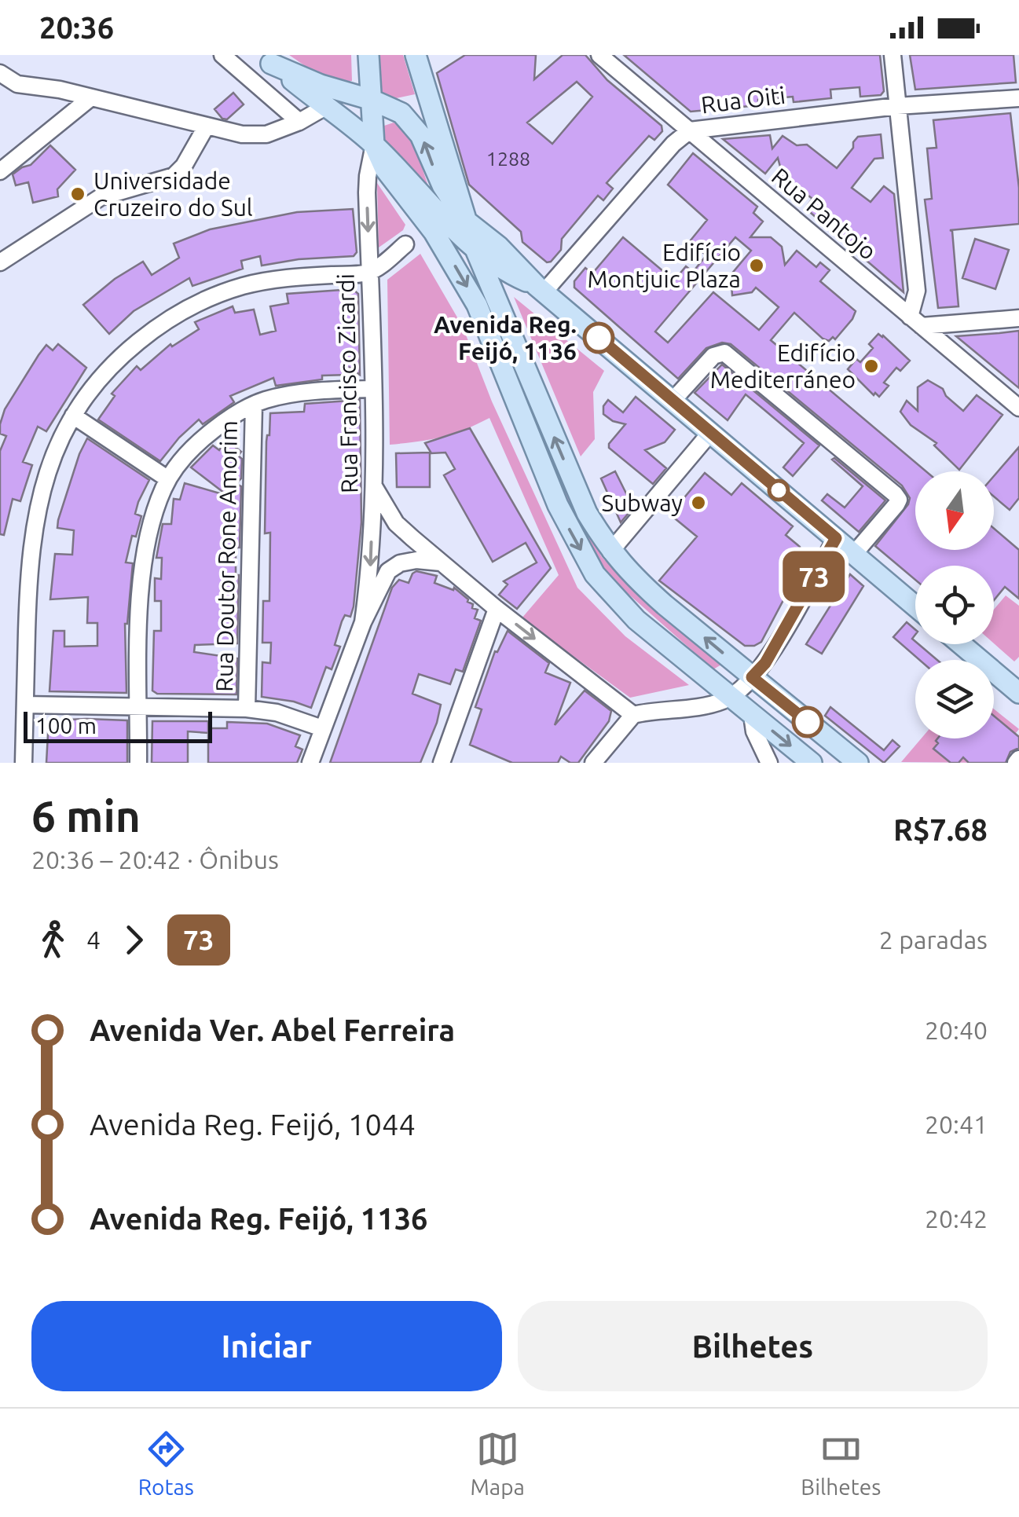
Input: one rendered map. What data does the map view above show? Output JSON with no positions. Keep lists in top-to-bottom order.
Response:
{
  "streets": {
    "street": [
      "Rua Oiti",
      "Rua Pantojo",
      "Rua Francisco Zicardi",
      "Rua Doutor Rone Amorim"
    ]
  },
  "crossings": [
    ["Rua Oiti", "Rua Pantojo"]
  ],
  "one_way": ["Rua Francisco Zicardi"],
  "places": [
    "Universidade Cruzeiro do Sul",
    "Edifício Montjuic Plaza",
    "Avenida Reg. Feijó, 1136",
    "Edifício Mediterráneo",
    "Subway"
  ],
  "lines": ["bus line 73"],
  "house_numbers": ["1288"],
  "scale_bar": "100 m",
  "north": "bottom",
  "page": {
    "status": "20:36",
    "on_map": "73",
    "scale": "100 m",
    "heading": ["6 min", "20:36 – 20:42 · Ônibus", "R$7.68"],
    "legs": ["4", "73", "2 paradas"],
    "list": [
      {
        "name": "Avenida Ver. Abel Ferreira",
        "value": "20:40"
      },
      {
        "name": "Avenida Reg. Feijó, 1044",
        "value": "20:41"
      },
      {
        "name": "Avenida Reg. Feijó, 1136",
        "value": "20:42"
      }
    ],
    "buttons": ["Iniciar", "Bilhetes"],
    "tabs": ["Rotas", "Mapa", "Bilhetes"]
  }
}
